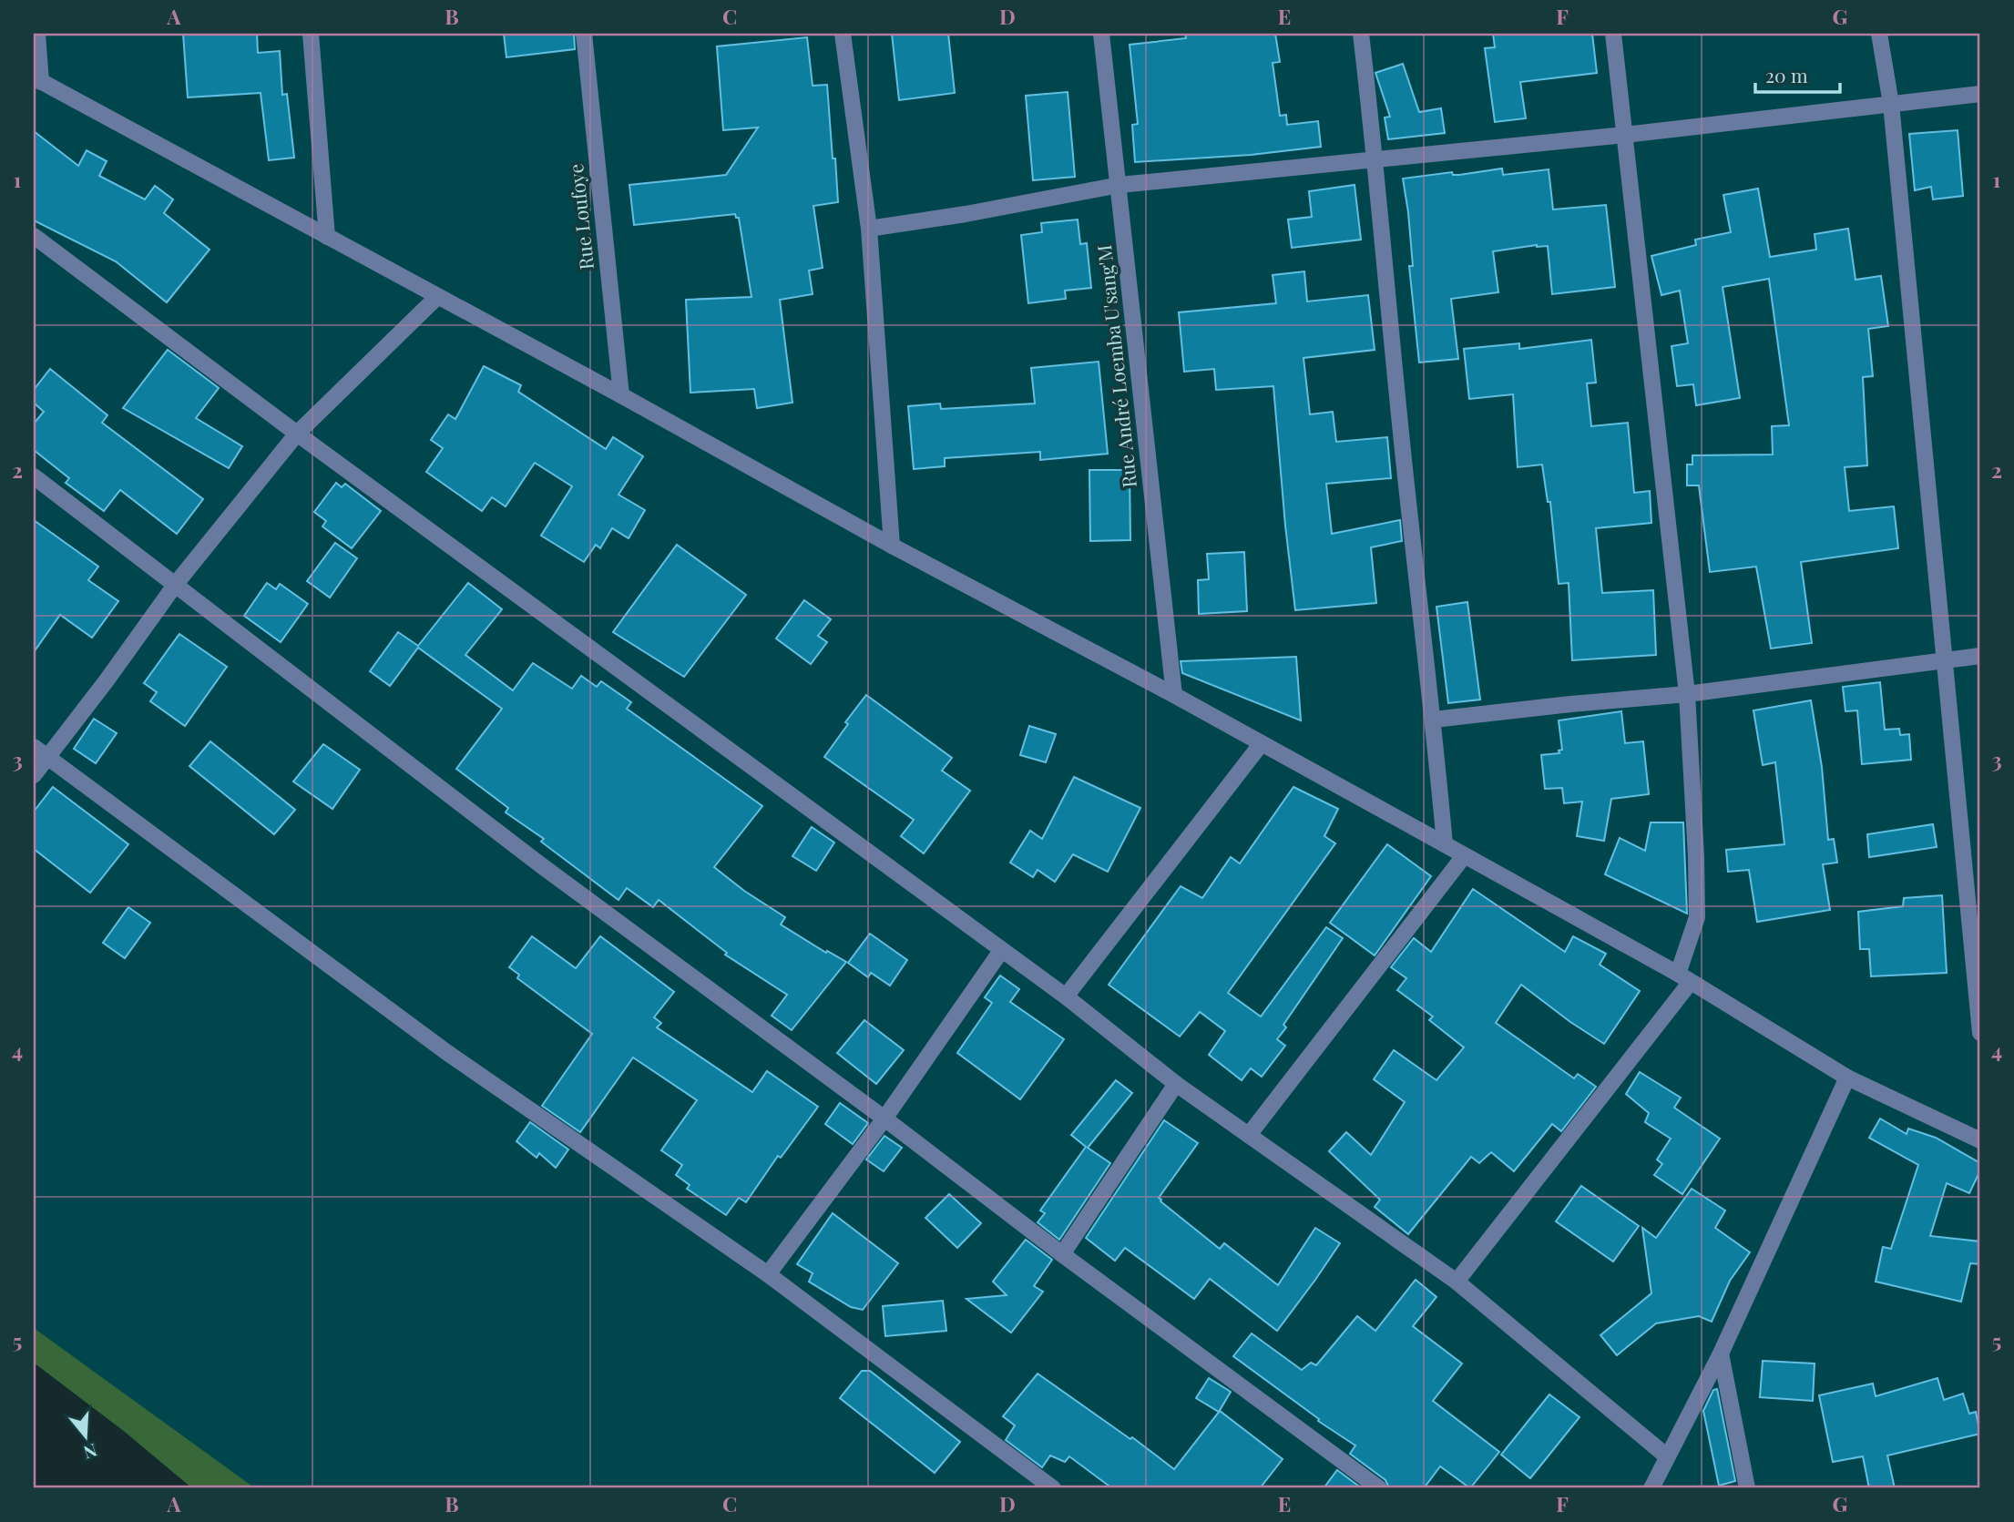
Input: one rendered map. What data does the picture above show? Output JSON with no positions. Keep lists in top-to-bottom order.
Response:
{
  "streets": {
    "street": ["Rue Loufoye", "Rue André Loemba U'sang'M"]
  },
  "scale_bar": "20 m",
  "north": "bottom",
  "grid": {
    "columns": [
      "A",
      "B",
      "C",
      "D",
      "E",
      "F",
      "G"
    ],
    "rows": [
      "1",
      "2",
      "3",
      "4",
      "5"
    ]
  }
}
